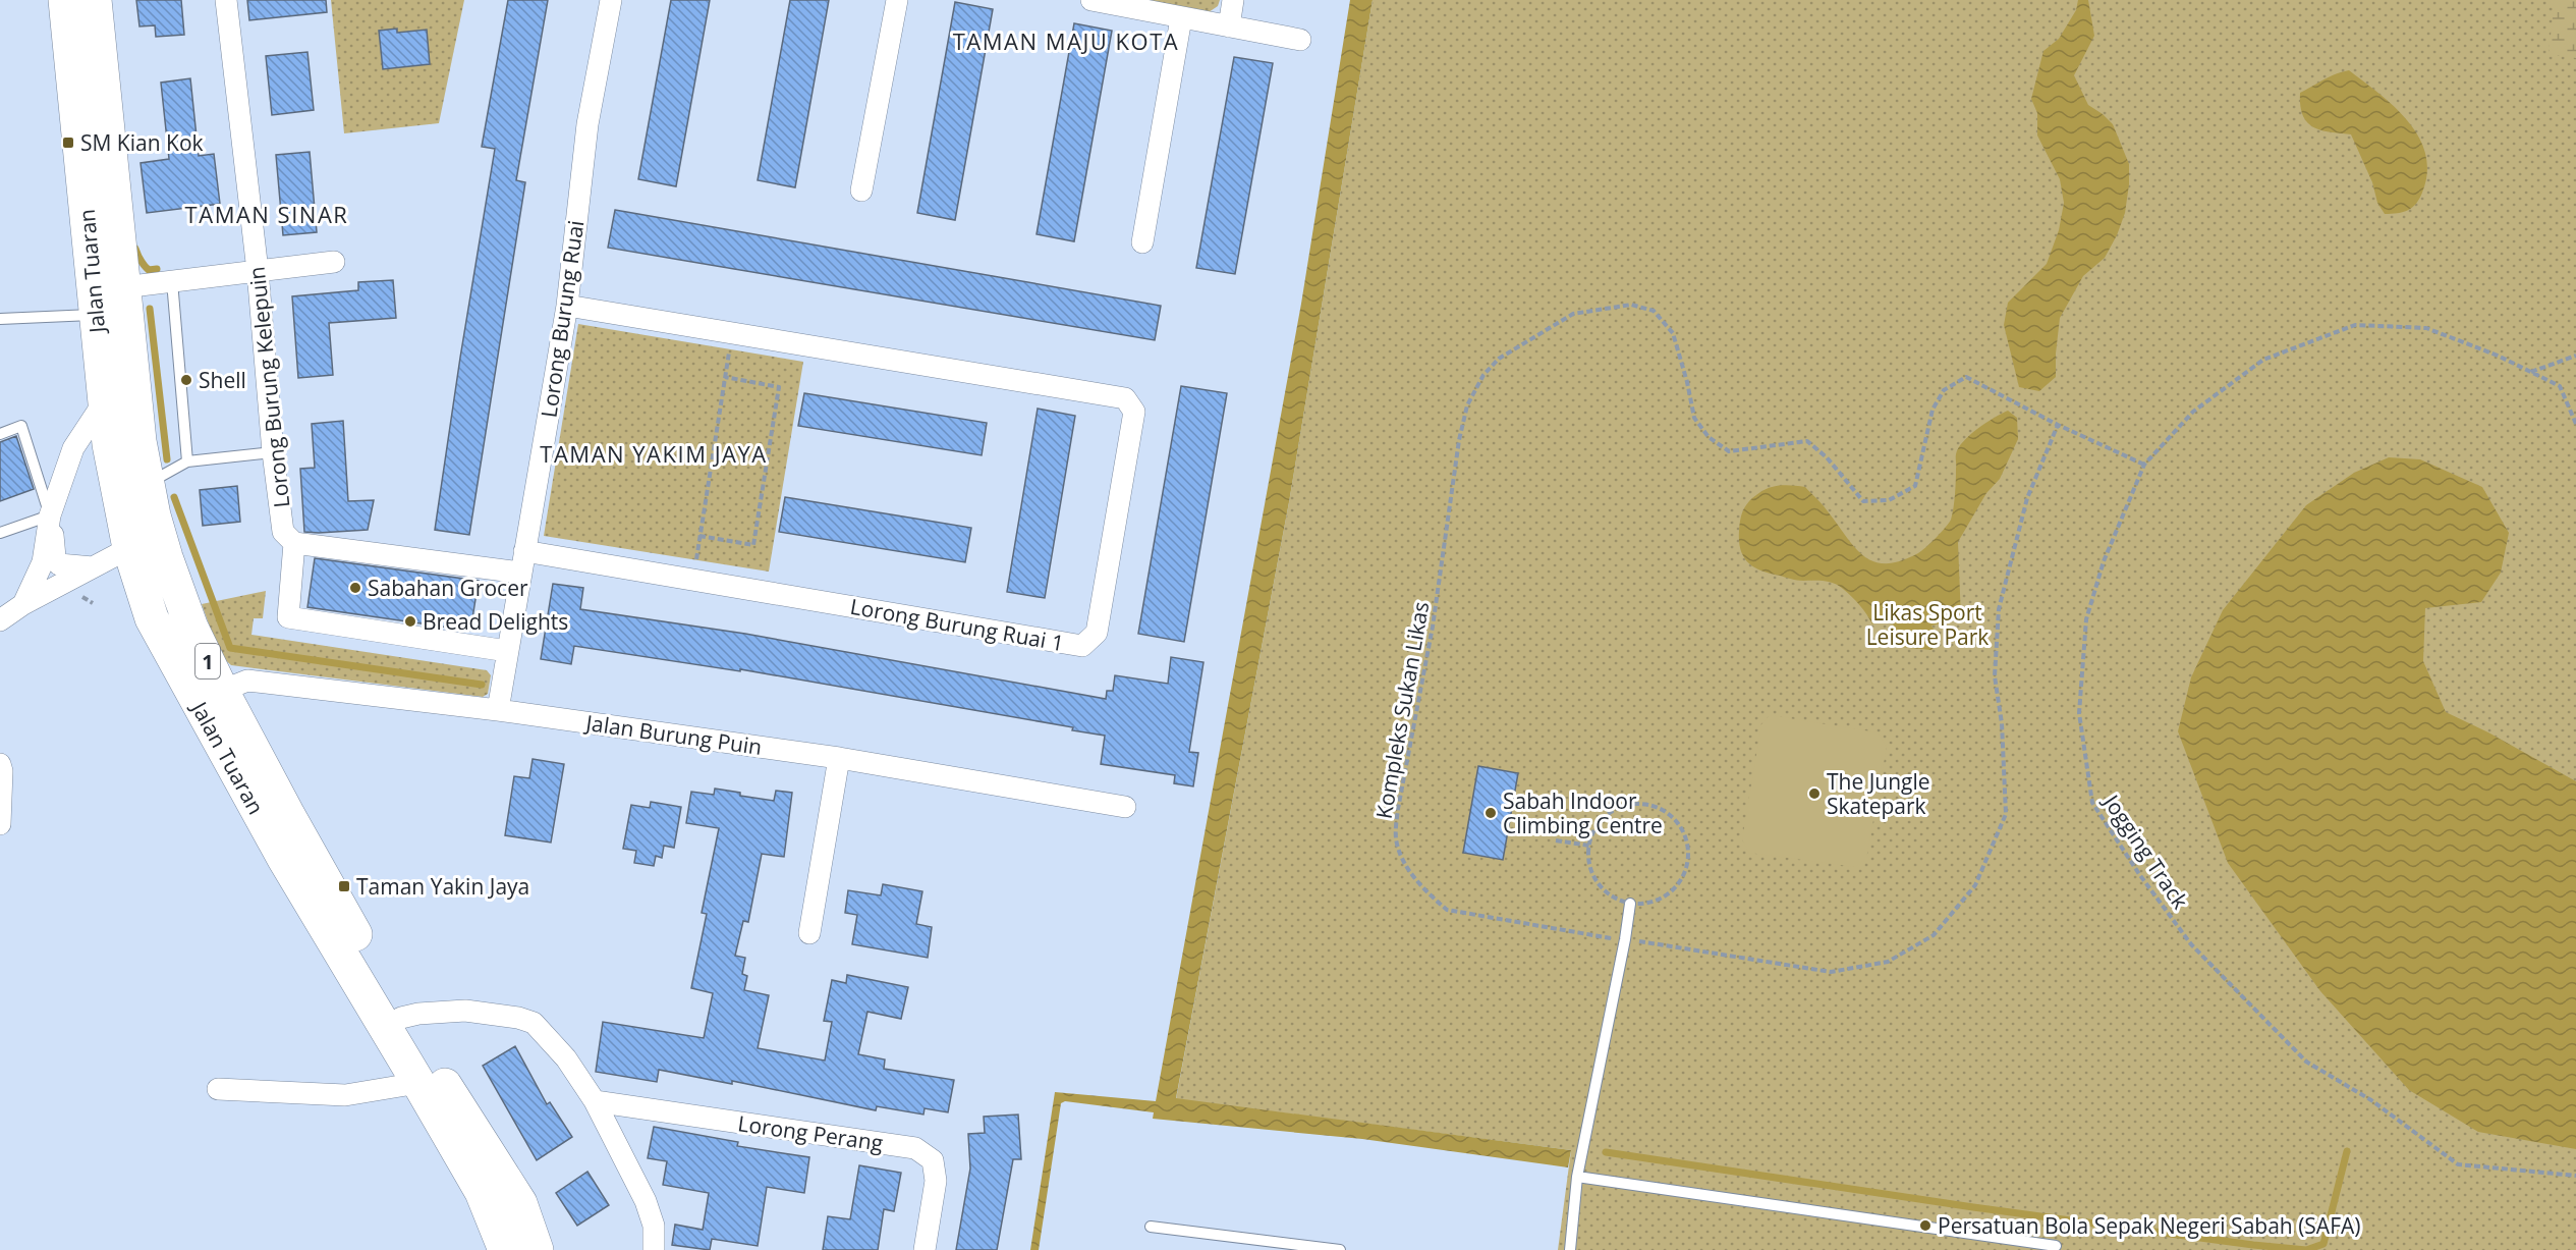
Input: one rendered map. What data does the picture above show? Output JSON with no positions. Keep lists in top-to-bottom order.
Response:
{
  "streets": {
    "main road": ["Jalan Tuaran", "1"],
    "street": [
      "Lorong Burung Ruai",
      "Lorong Burung Kelepuin",
      "Lorong Burung Ruai 1",
      "Jalan Burung Puin",
      "Lorong Perang"
    ],
    "path": ["Kompleks Sukan Likas", "Jogging Track"]
  },
  "crossings": [
    ["Jalan Tuaran", "Jalan Burung Puin"],
    ["Lorong Burung Ruai", "Lorong Burung Ruai 1"],
    ["Lorong Burung Ruai", "Jalan Burung Puin"],
    ["Kompleks Sukan Likas", "Jogging Track"]
  ],
  "districts": ["TAMAN MAJU KOTA", "TAMAN SINAR", "TAMAN YAKIM JAYA"],
  "parks": ["Likas Sport Leisure Park"],
  "places": {
    "transit": ["SM Kian Kok", "Taman Yakin Jaya"],
    "other": [
      "Shell",
      "Sabahan Grocer",
      "Bread Delights",
      "The Jungle Skatepark",
      "Sabah Indoor Climbing Centre",
      "Persatuan Bola Sepak Negeri Sabah (SAFA)"
    ]
  }
}
